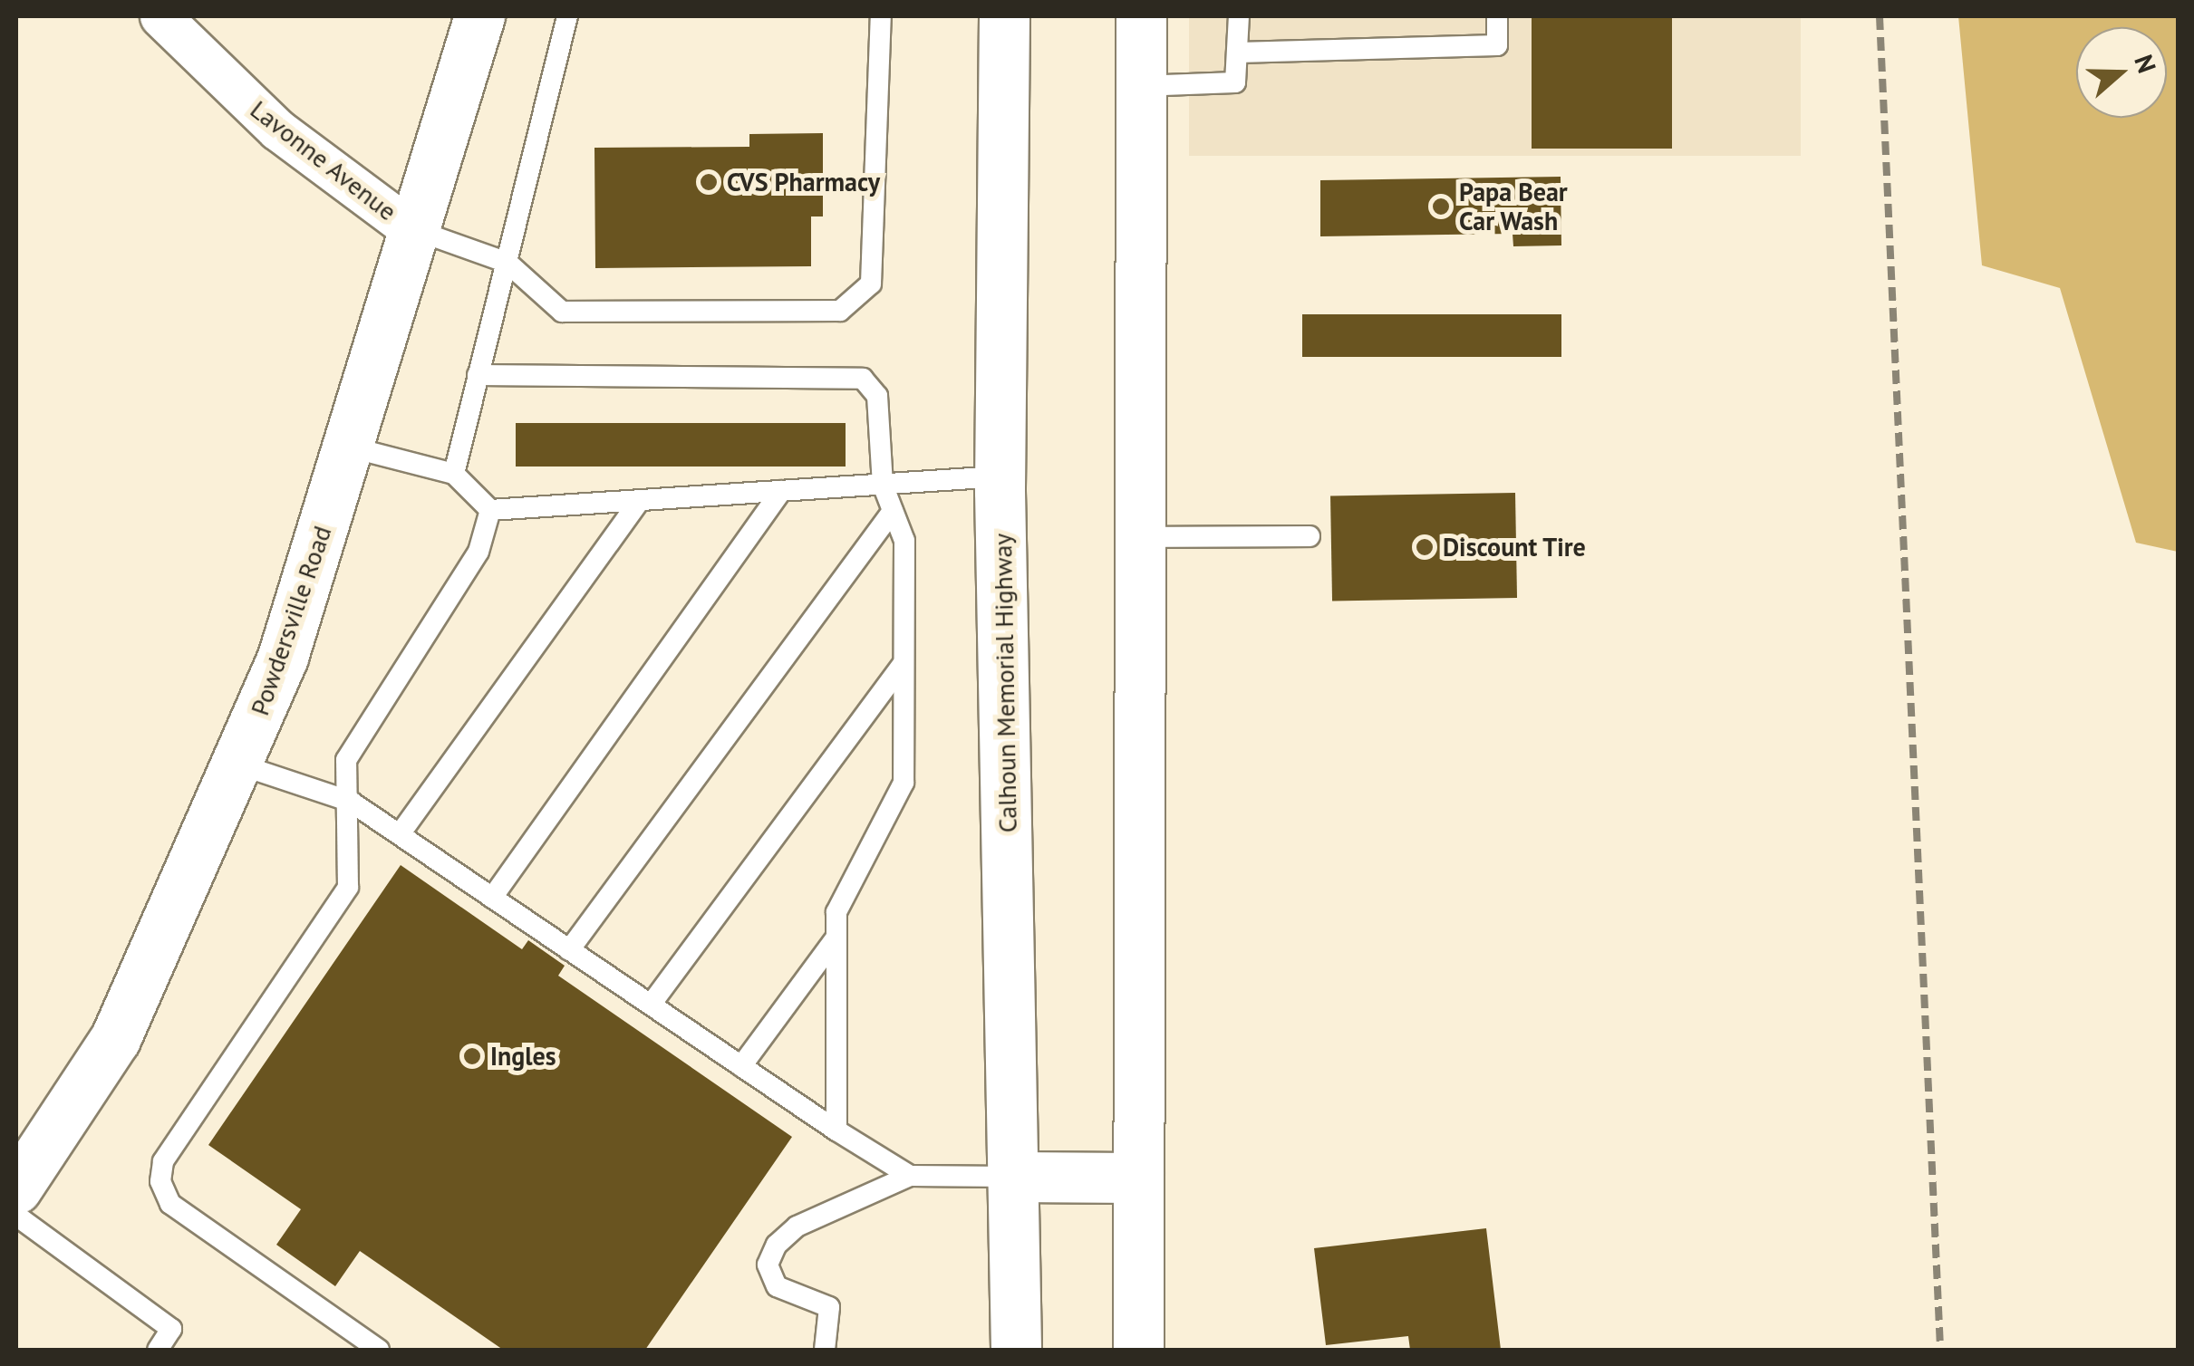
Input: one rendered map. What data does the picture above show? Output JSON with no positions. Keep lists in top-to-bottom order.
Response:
{
  "streets": {
    "main road": ["Powdersville Road", "Calhoun Memorial Highway"],
    "street": ["Lavonne Avenue"]
  },
  "crossings": [
    ["Lavonne Avenue", "Powdersville Road"]
  ],
  "places": [
    "CVS Pharmacy",
    "Papa Bear Car Wash",
    "Discount Tire",
    "Ingles"
  ],
  "north": "right"
}
